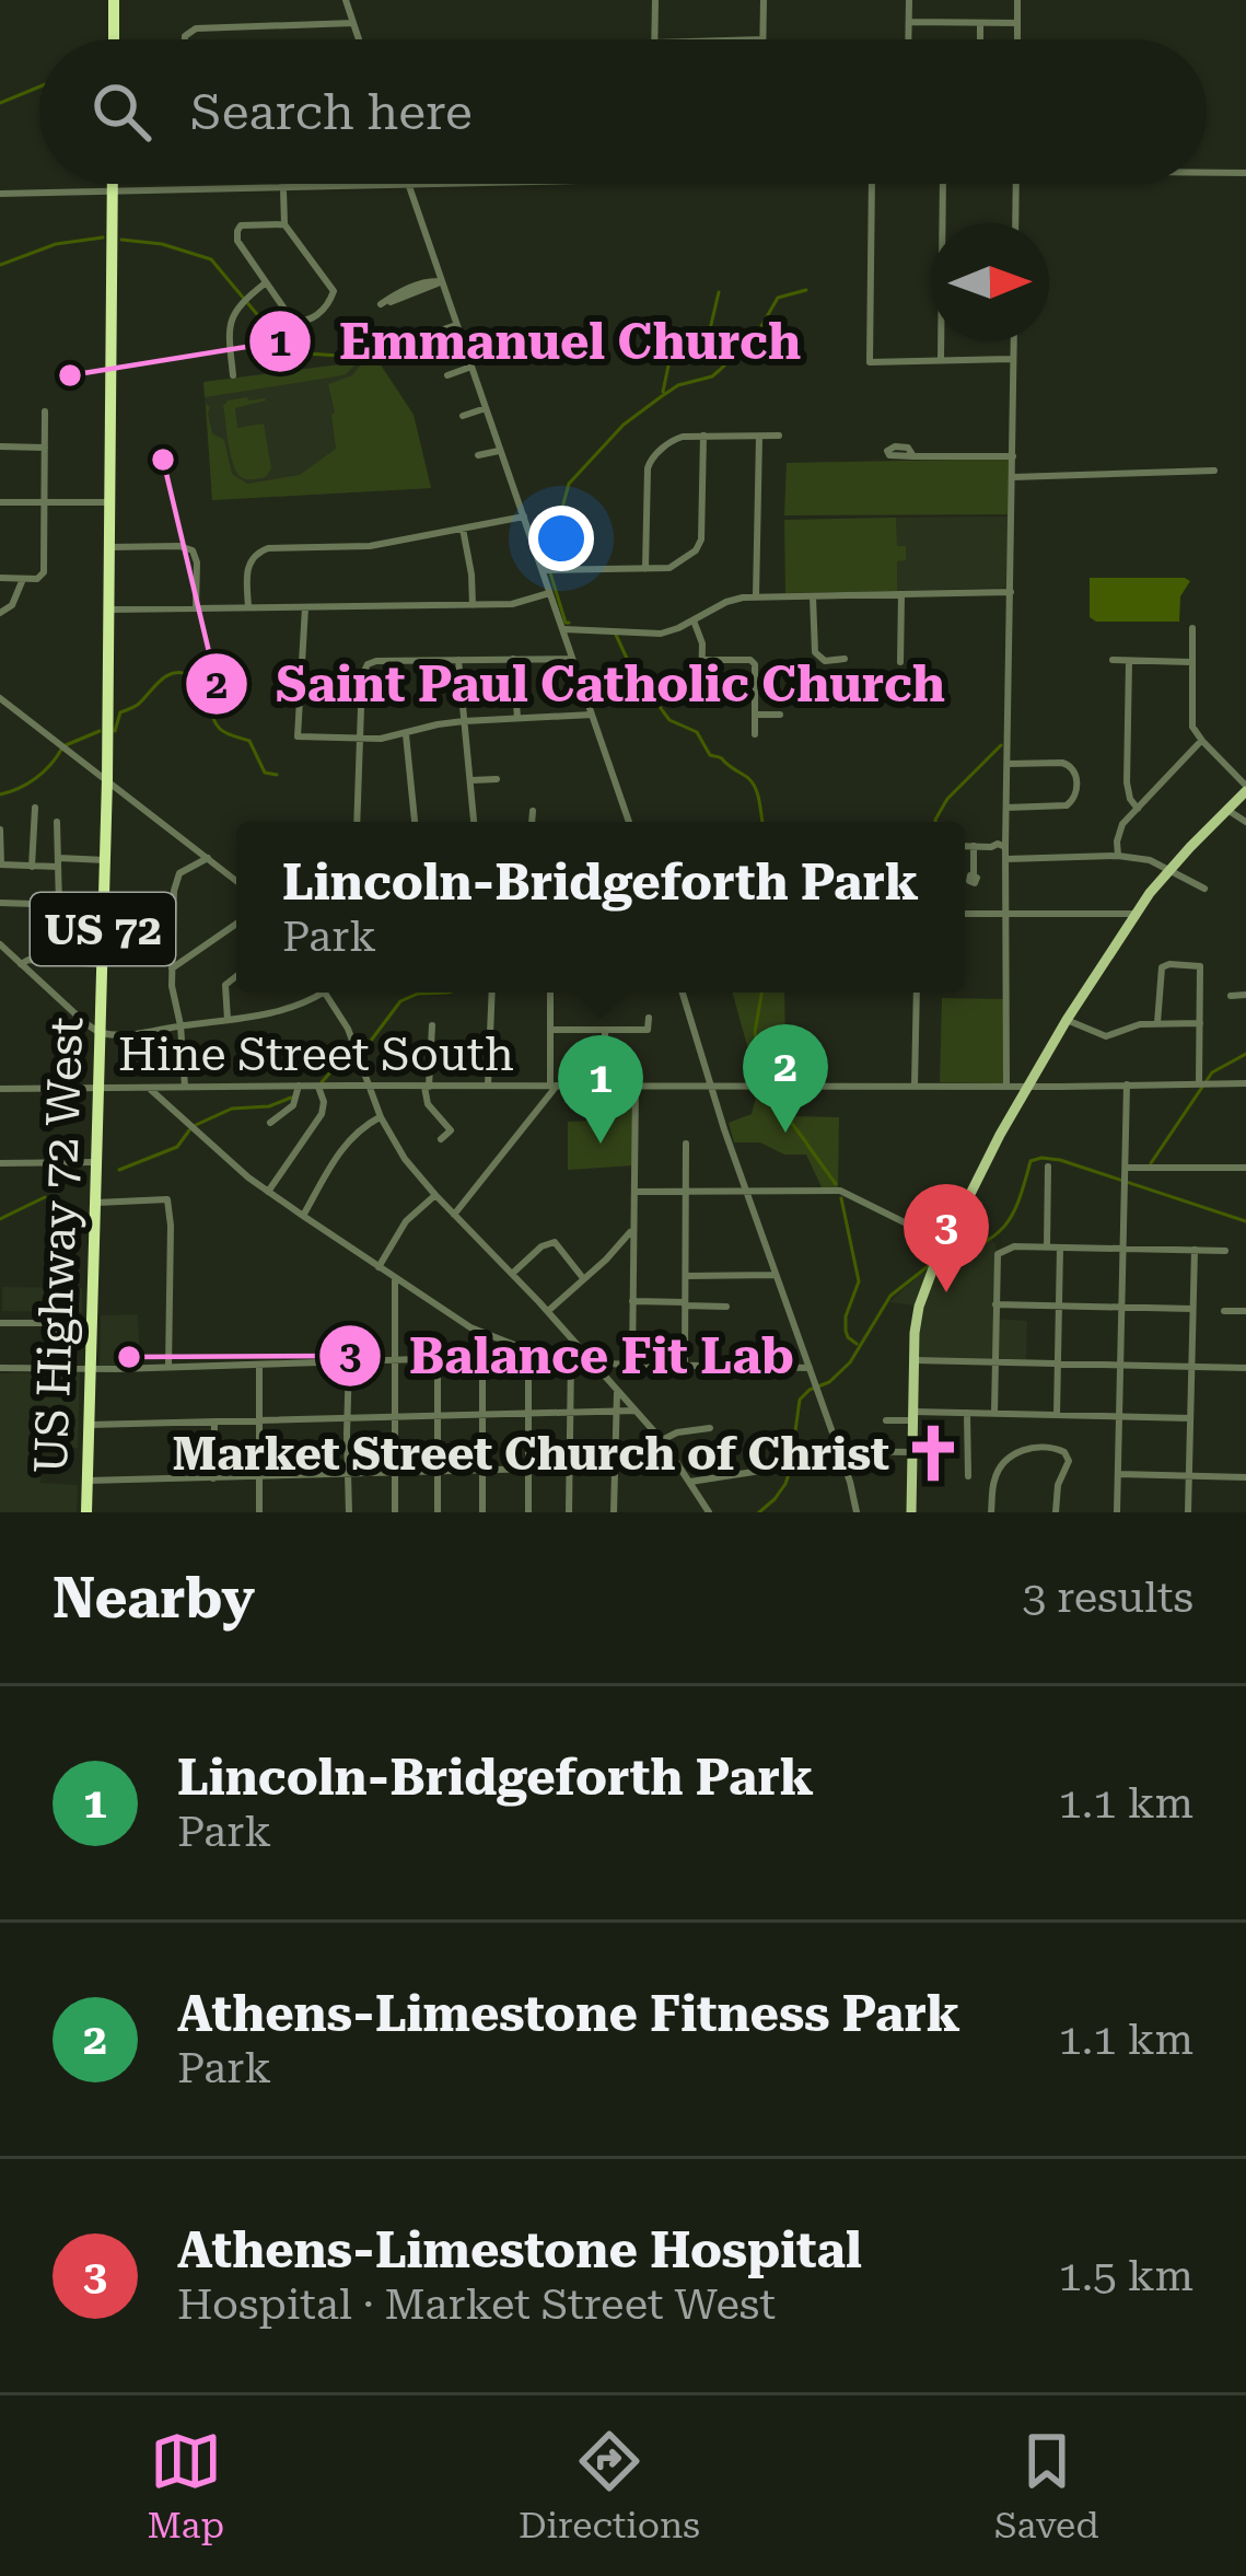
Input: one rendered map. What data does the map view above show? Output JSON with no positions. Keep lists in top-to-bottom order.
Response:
{
  "streets": {
    "highway": ["US 72", "US Highway 72 West"],
    "street": ["Hine Street South"]
  },
  "crossings": [
    ["US 72", "US Highway 72 West"],
    ["Hine Street South", "US Highway 72 West"]
  ],
  "places": {
    "other": ["Emmanuel Church", "Saint Paul Catholic Church", "Balance Fit Lab"],
    "church": ["Market Street Church of Christ"]
  },
  "north": "right",
  "page": {
    "search": "Search here",
    "popup": ["Lincoln-Bridgeforth Park", "Park"],
    "pins": ["2", "1", "3"],
    "heading": ["Nearby", "3 results"],
    "list": [
      {
        "mark": "1",
        "name": "Lincoln-Bridgeforth Park",
        "note": "Park",
        "value": "1.1 km"
      },
      {
        "mark": "2",
        "name": "Athens-Limestone Fitness Park",
        "note": "Park",
        "value": "1.1 km"
      },
      {
        "mark": "3",
        "name": "Athens-Limestone Hospital",
        "note": "Hospital · Market Street West",
        "value": "1.5 km"
      }
    ],
    "nav": ["Map", "Directions", "Saved"]
  }
}
